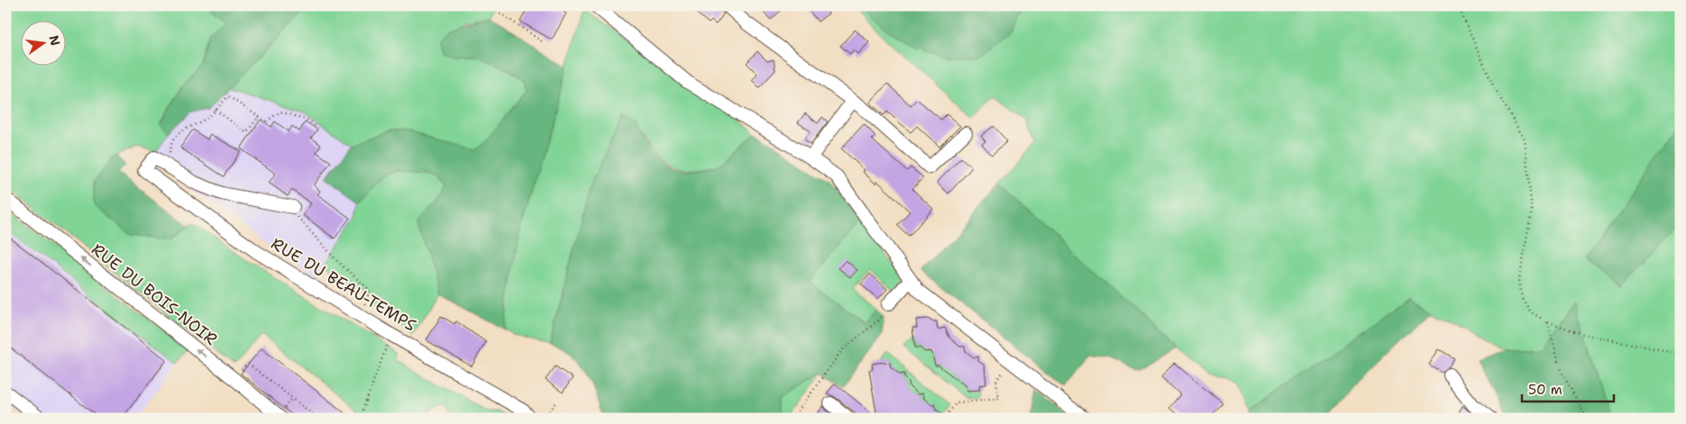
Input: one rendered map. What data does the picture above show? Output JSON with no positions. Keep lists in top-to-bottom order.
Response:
{
  "streets": {
    "street": ["RUE DU BEAU-TEMPS", "RUE DU BOIS-NOIR"]
  },
  "one_way": ["RUE DU BOIS-NOIR"],
  "scale_bar": "50 m",
  "north": "right"
}
